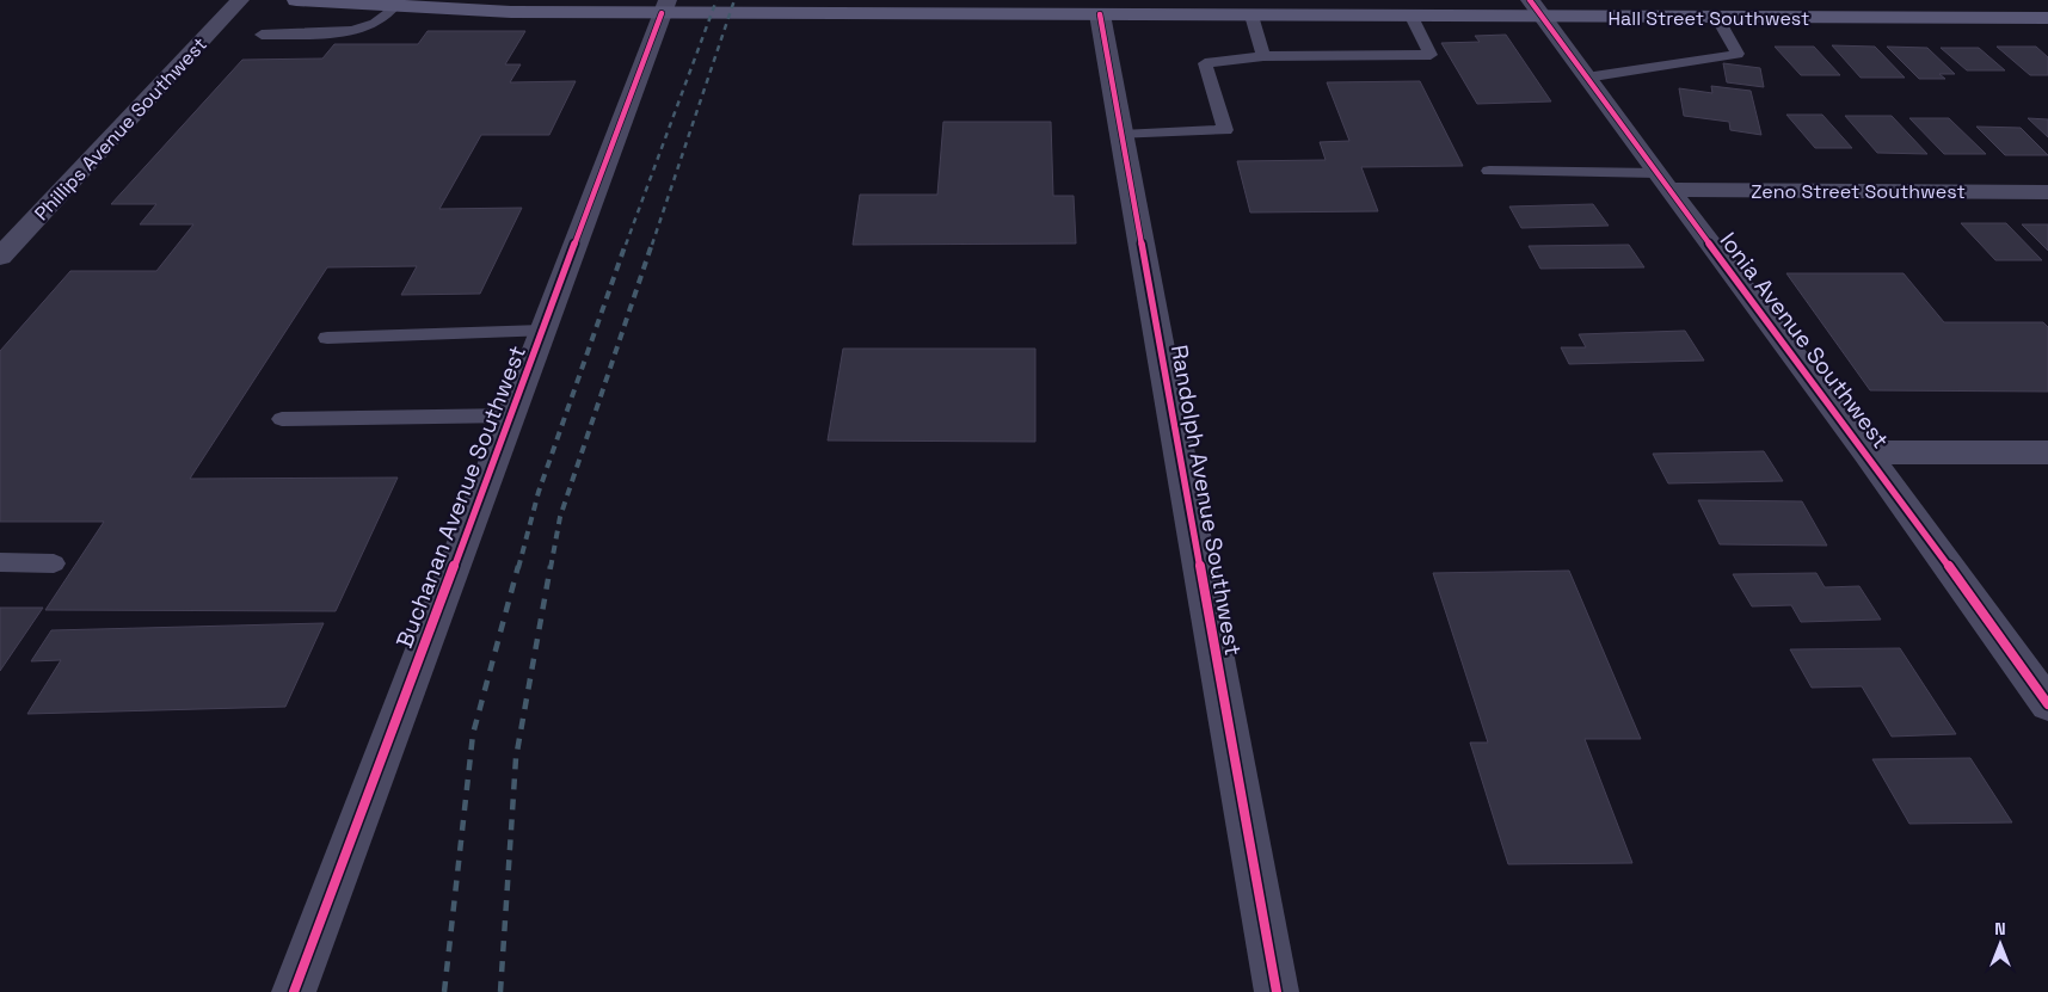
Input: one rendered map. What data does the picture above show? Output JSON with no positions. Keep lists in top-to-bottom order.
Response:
{
  "streets": {
    "main road": ["Hall Street Southwest"],
    "street": [
      "Phillips Avenue Southwest",
      "Zeno Street Southwest",
      "Ionia Avenue Southwest",
      "Buchanan Avenue Southwest",
      "Randolph Avenue Southwest"
    ]
  },
  "crossings": [
    ["Hall Street Southwest", "Ionia Avenue Southwest"],
    ["Hall Street Southwest", "Buchanan Avenue Southwest"],
    ["Hall Street Southwest", "Randolph Avenue Southwest"],
    ["Zeno Street Southwest", "Ionia Avenue Southwest"]
  ],
  "north": "top"
}
